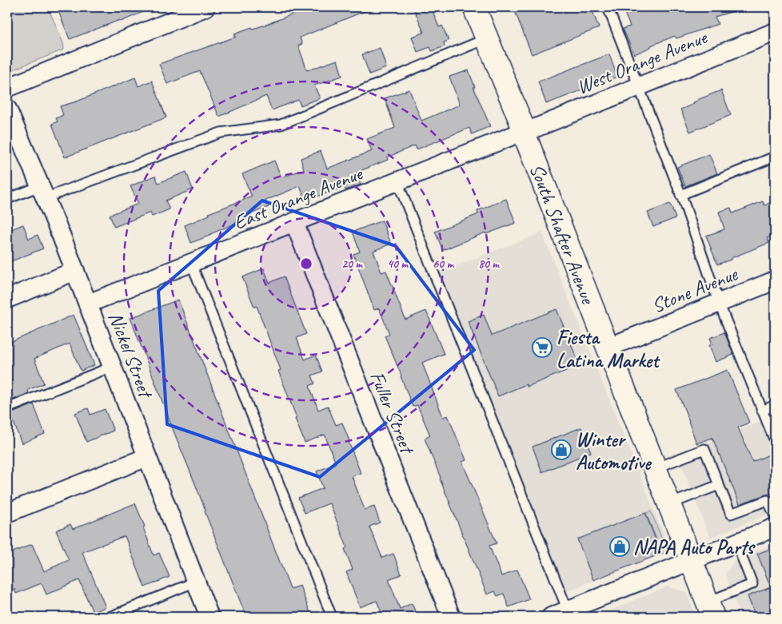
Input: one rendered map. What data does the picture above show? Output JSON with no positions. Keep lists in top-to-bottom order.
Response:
{
  "streets": {
    "main road": ["South Shafter Avenue"],
    "street": [
      "West Orange Avenue",
      "East Orange Avenue",
      "Stone Avenue",
      "Nickel Street",
      "Fuller Street"
    ]
  },
  "crossings": [
    ["West Orange Avenue", "East Orange Avenue"],
    ["West Orange Avenue", "South Shafter Avenue"],
    ["East Orange Avenue", "South Shafter Avenue"],
    ["East Orange Avenue", "Nickel Street"],
    ["East Orange Avenue", "Fuller Street"],
    ["South Shafter Avenue", "Stone Avenue"]
  ],
  "places": {
    "supermarket": ["Fiesta Latina Market"],
    "shop": ["Winter Automotive", "NAPA Auto Parts"]
  },
  "rings": [
    "20 m",
    "40 m",
    "60 m",
    "80 m"
  ]
}
